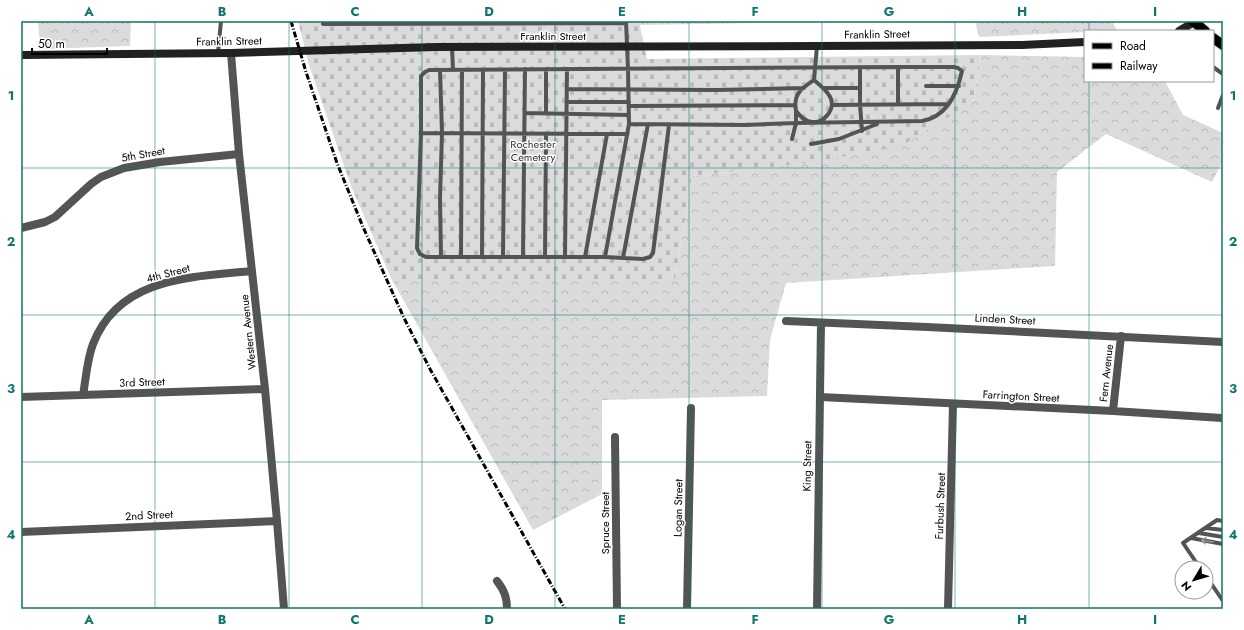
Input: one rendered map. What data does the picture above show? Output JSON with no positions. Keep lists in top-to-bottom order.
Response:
{
  "streets": {
    "street": [
      "Franklin Street",
      "5th Street",
      "4th Street",
      "Linden Street",
      "Western Avenue",
      "Fern Avenue",
      "3rd Street",
      "Farrington Street",
      "King Street",
      "Furbush Street",
      "Logan Street",
      "2nd Street",
      "Spruce Street"
    ]
  },
  "crossings": [
    ["Franklin Street", "Western Avenue"],
    ["5th Street", "Western Avenue"],
    ["4th Street", "Western Avenue"],
    ["4th Street", "3rd Street"],
    ["Linden Street", "Fern Avenue"],
    ["Linden Street", "King Street"],
    ["Western Avenue", "3rd Street"],
    ["Western Avenue", "2nd Street"],
    ["Fern Avenue", "Farrington Street"],
    ["Farrington Street", "King Street"],
    ["Farrington Street", "Furbush Street"]
  ],
  "parks": ["Rochester Cemetery"],
  "legend": ["Road", "Railway"],
  "scale_bar": "50 m",
  "north": "bottom left",
  "grid": {
    "columns": [
      "A",
      "B",
      "C",
      "D",
      "E",
      "F",
      "G",
      "H",
      "I"
    ],
    "rows": [
      "1",
      "2",
      "3",
      "4"
    ]
  }
}
